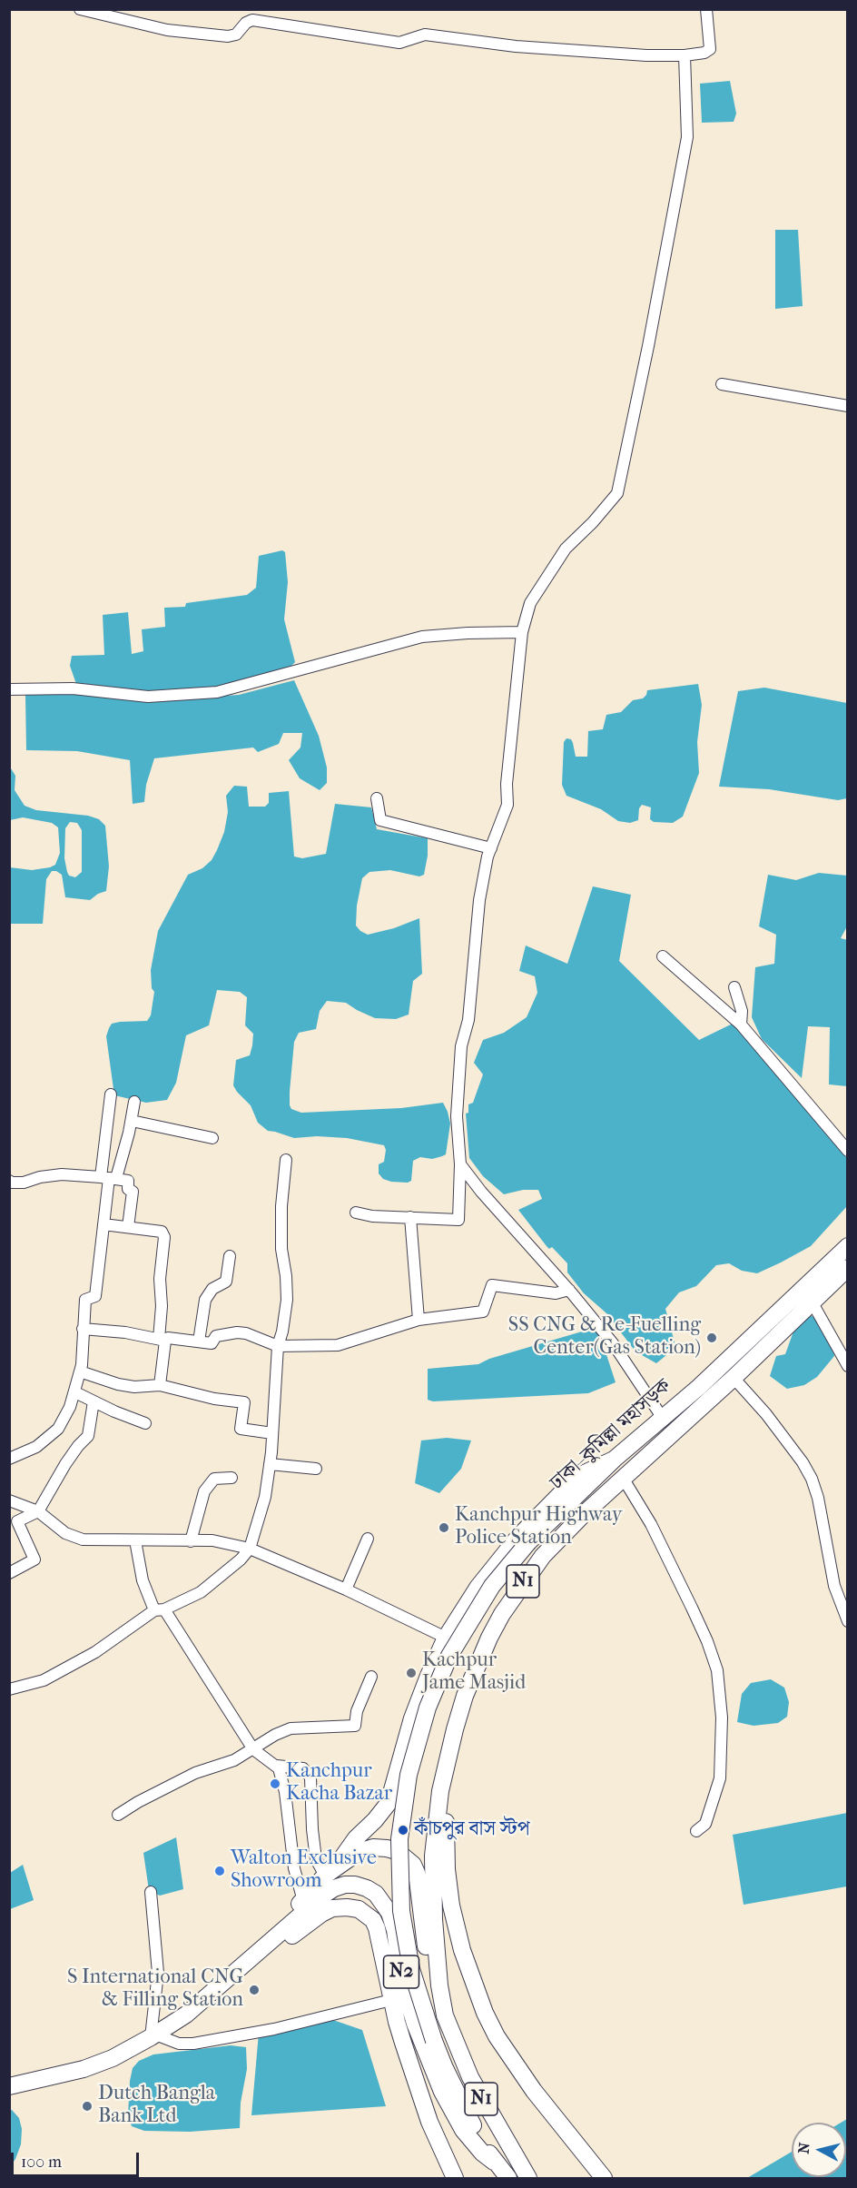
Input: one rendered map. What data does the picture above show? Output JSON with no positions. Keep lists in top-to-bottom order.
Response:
{
  "streets": {
    "highway": ["ঢাকা–কুমিল্লা মহাসড়ক", "N1", "N2"]
  },
  "crossings": [
    ["ঢাকা–কুমিল্লা মহাসড়ক", "N1"],
    ["ঢাকা–কুমিল্লা মহাসড়ক", "N2"],
    ["N1", "N2"]
  ],
  "places": [
    "SS CNG & Re-Fuelling Center(Gas Station)",
    "Kanchpur Highway Police Station",
    "Kachpur Jame Masjid",
    "Kanchpur Kacha Bazar",
    "কাঁচপুর বাস স্টপ",
    "Walton Exclusive Showroom",
    "S International CNG & Filling Station",
    "Dutch Bangla Bank Ltd"
  ],
  "scale_bar": "100 m",
  "north": "left"
}
